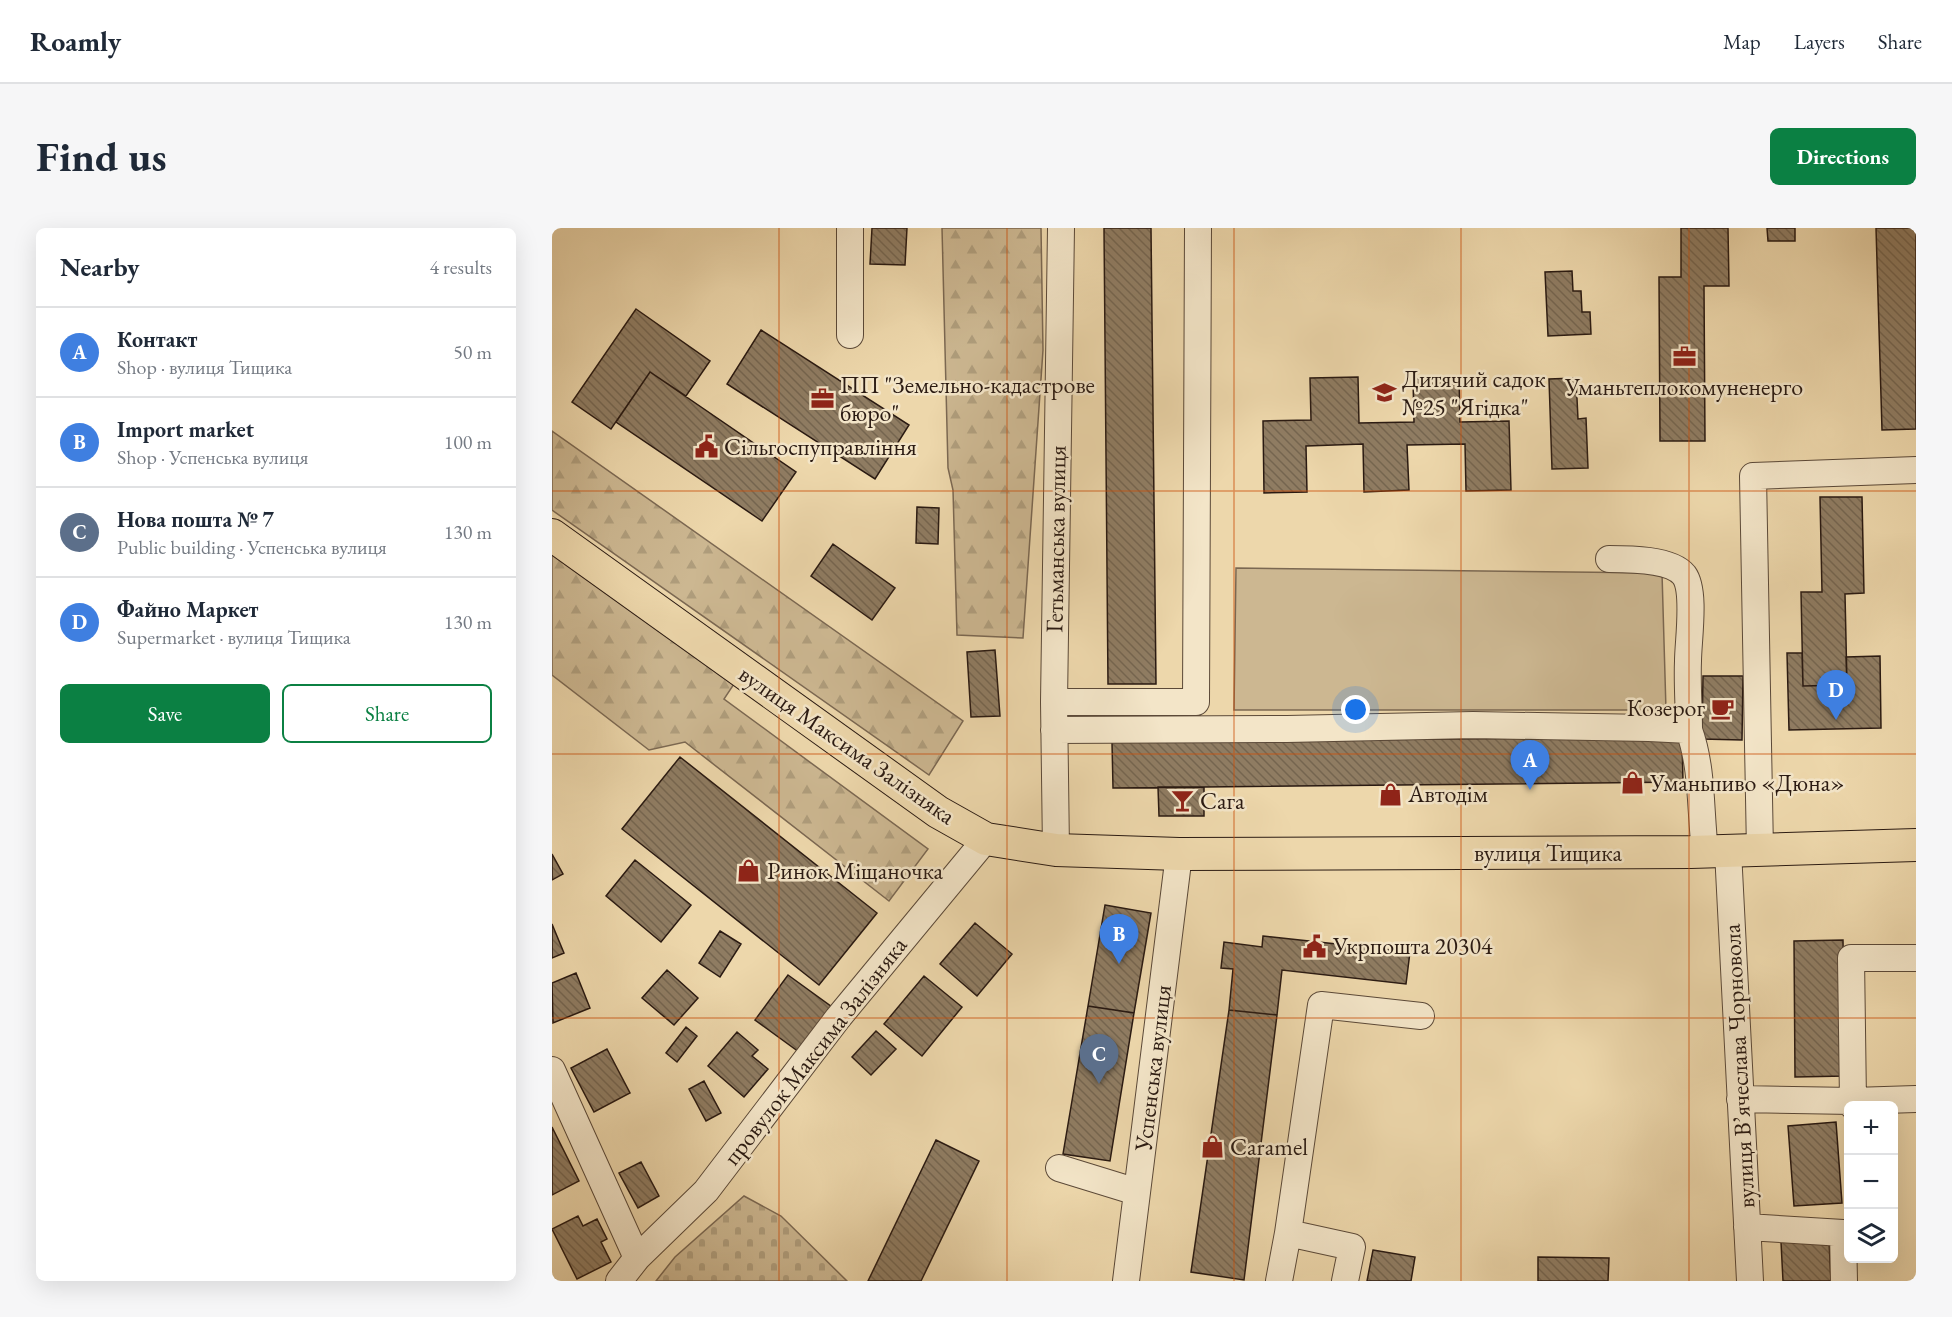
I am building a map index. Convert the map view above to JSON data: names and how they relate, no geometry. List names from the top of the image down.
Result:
{
  "streets": {
    "main road": ["вулиця Максима Залізняка", "вулиця Тищика"],
    "street": [
      "Гетьманська вулиця",
      "провулок Максима Залізняка",
      "вулиця В’ячеслава Чорновола",
      "Успенська вулиця"
    ]
  },
  "crossings": [
    ["Гетьманська вулиця", "вулиця Максима Залізняка"],
    ["вулиця Максима Залізняка", "вулиця Тищика"],
    ["вулиця Максима Залізняка", "провулок Максима Залізняка"],
    ["вулиця Максима Залізняка", "Успенська вулиця"],
    ["вулиця Тищика", "вулиця В’ячеслава Чорновола"],
    ["вулиця Тищика", "Успенська вулиця"]
  ],
  "places": {
    "office": ["Уманьтеплокомуненерго", "ПП \"Земельно-кадастрове бюро\""],
    "school or university": ["Дитячий садок №25 \"Ягідка\""],
    "public building": ["Сільгоспуправління", "Укрпошта 20304"],
    "cafe": ["Козерог"],
    "shop": [
      "Уманьпиво «Дюна»",
      "Автодім",
      "Ринок Міщаночка",
      "Caramel"
    ],
    "bar": ["Сага"]
  },
  "page": {
    "header": "Roamly",
    "nav": ["Map", "Layers", "Share"],
    "buttons": [
      "Directions",
      ["Save", "Share"]
    ],
    "title": "Find us",
    "heading": ["Nearby", "4 results"],
    "list": [
      {
        "mark": "A",
        "name": "Контакт",
        "note": "Shop · вулиця Тищика",
        "value": "50 m"
      },
      {
        "mark": "B",
        "name": "Import market",
        "note": "Shop · Успенська вулиця",
        "value": "100 m"
      },
      {
        "mark": "C",
        "name": "Нова пошта № 7",
        "note": "Public building · Успенська вулиця",
        "value": "130 m"
      },
      {
        "mark": "D",
        "name": "Файно Маркет",
        "note": "Supermarket · вулиця Тищика",
        "value": "130 m"
      }
    ],
    "pins": [
      "D",
      "A",
      "B",
      "C"
    ],
    "map_buttons": ["+", "−"]
  }
}
